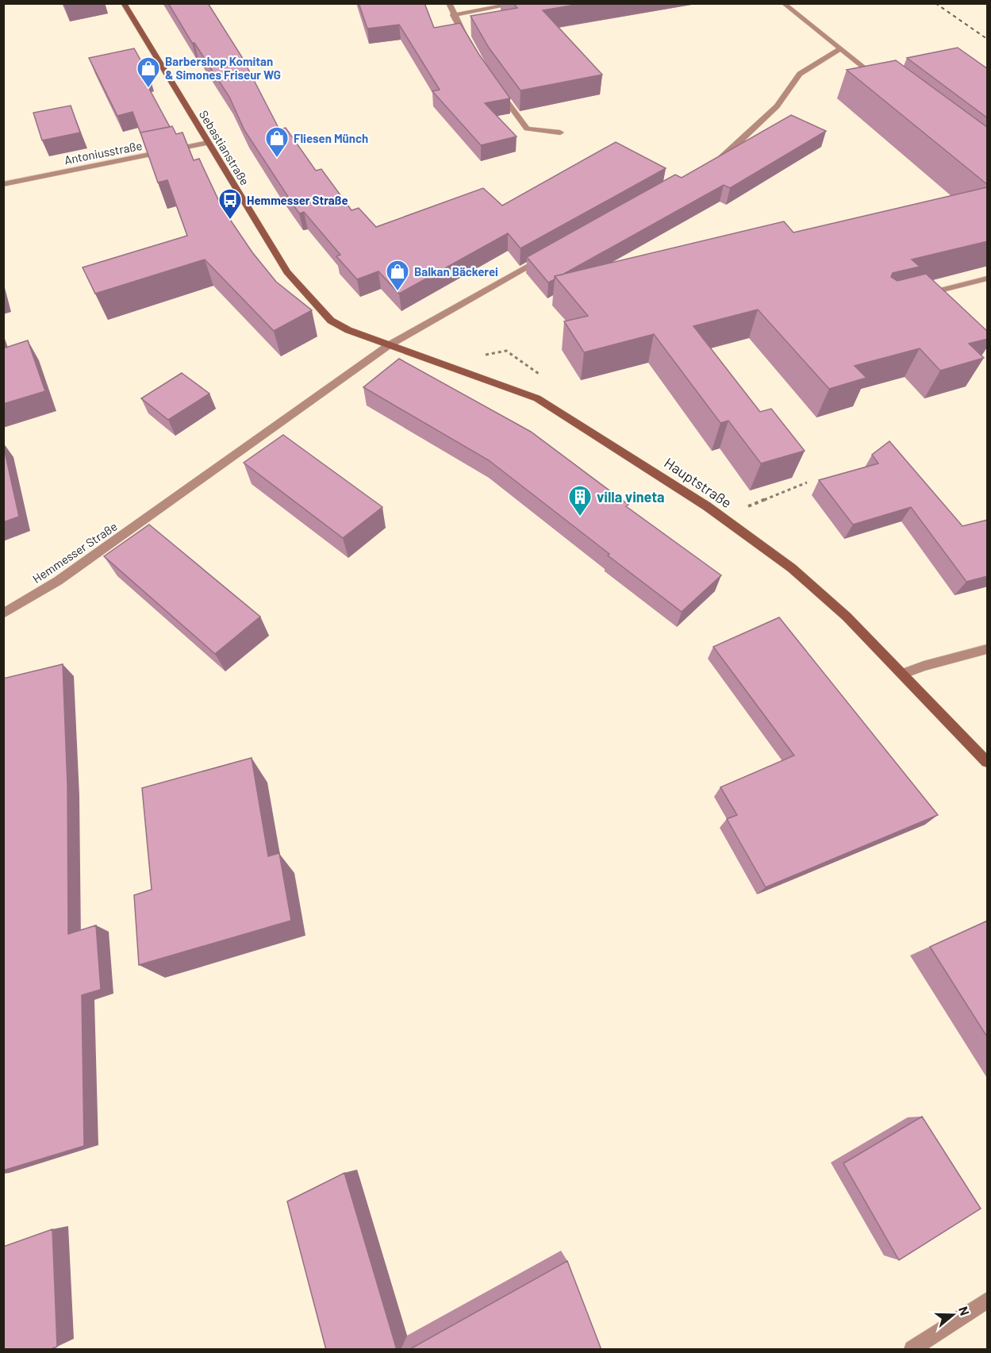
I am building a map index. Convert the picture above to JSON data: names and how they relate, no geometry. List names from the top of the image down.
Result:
{
  "streets": {
    "street": [
      "Sebastianstraße",
      "Antoniusstraße",
      "Hauptstraße",
      "Hemmesser Straße"
    ]
  },
  "crossings": [
    ["Sebastianstraße", "Antoniusstraße"],
    ["Sebastianstraße", "Hauptstraße"],
    ["Hauptstraße", "Hemmesser Straße"]
  ],
  "places": {
    "shop": ["Barbershop Komitan & Simones Friseur WG", "Fliesen Münch", "Balkan Bäckerei"],
    "bus stop": ["Hemmesser Straße"],
    "building": ["villa vineta"]
  },
  "north": "right"
}
